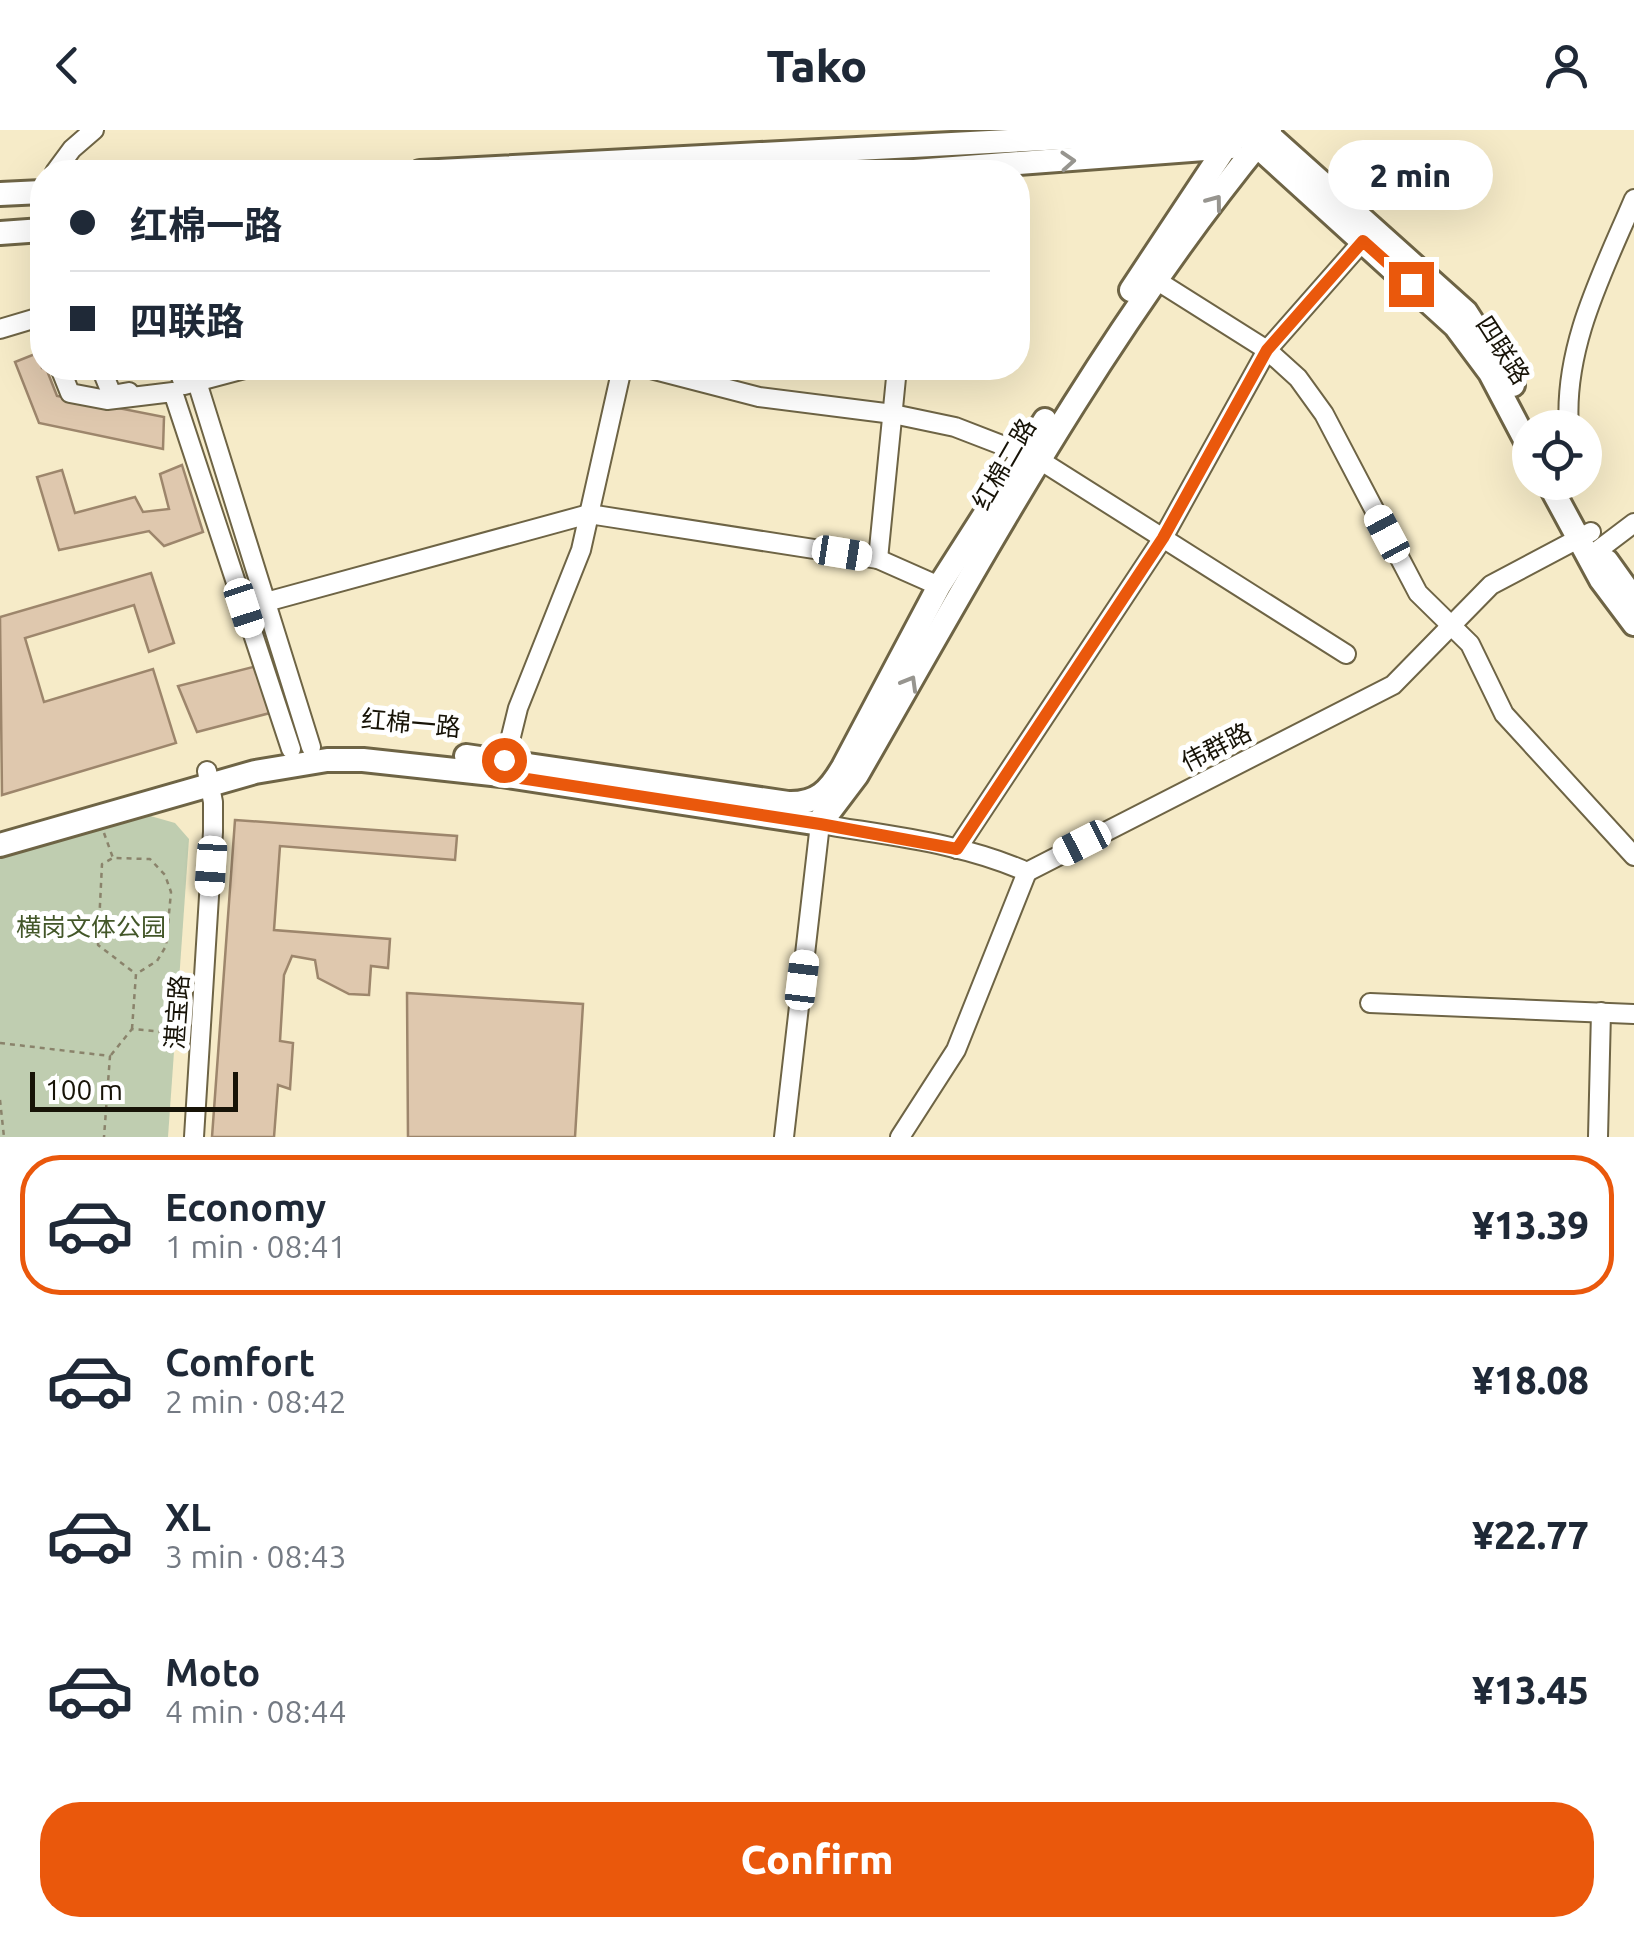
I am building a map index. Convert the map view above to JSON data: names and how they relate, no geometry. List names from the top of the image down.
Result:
{
  "streets": {
    "main road": ["四联路", "红棉二路", "红棉一路"],
    "street": ["伟群路", "湛宝路"]
  },
  "crossings": [
    ["四联路", "红棉二路"],
    ["红棉二路", "红棉一路"],
    ["红棉一路", "湛宝路"]
  ],
  "parks": ["横岗文体公园"],
  "scale_bar": "100 m",
  "page": {
    "header": "Tako",
    "bubble": "2 min",
    "banner": ["红棉一路", "四联路"],
    "scale": "100 m",
    "list": [
      {
        "name": "Economy",
        "note": "1 min · 08:41",
        "value": "¥13.39"
      },
      {
        "name": "Comfort",
        "note": "2 min · 08:42",
        "value": "¥18.08"
      },
      {
        "name": "XL",
        "note": "3 min · 08:43",
        "value": "¥22.77"
      },
      {
        "name": "Moto",
        "note": "4 min · 08:44",
        "value": "¥13.45"
      }
    ],
    "buttons": "Confirm"
  }
}
